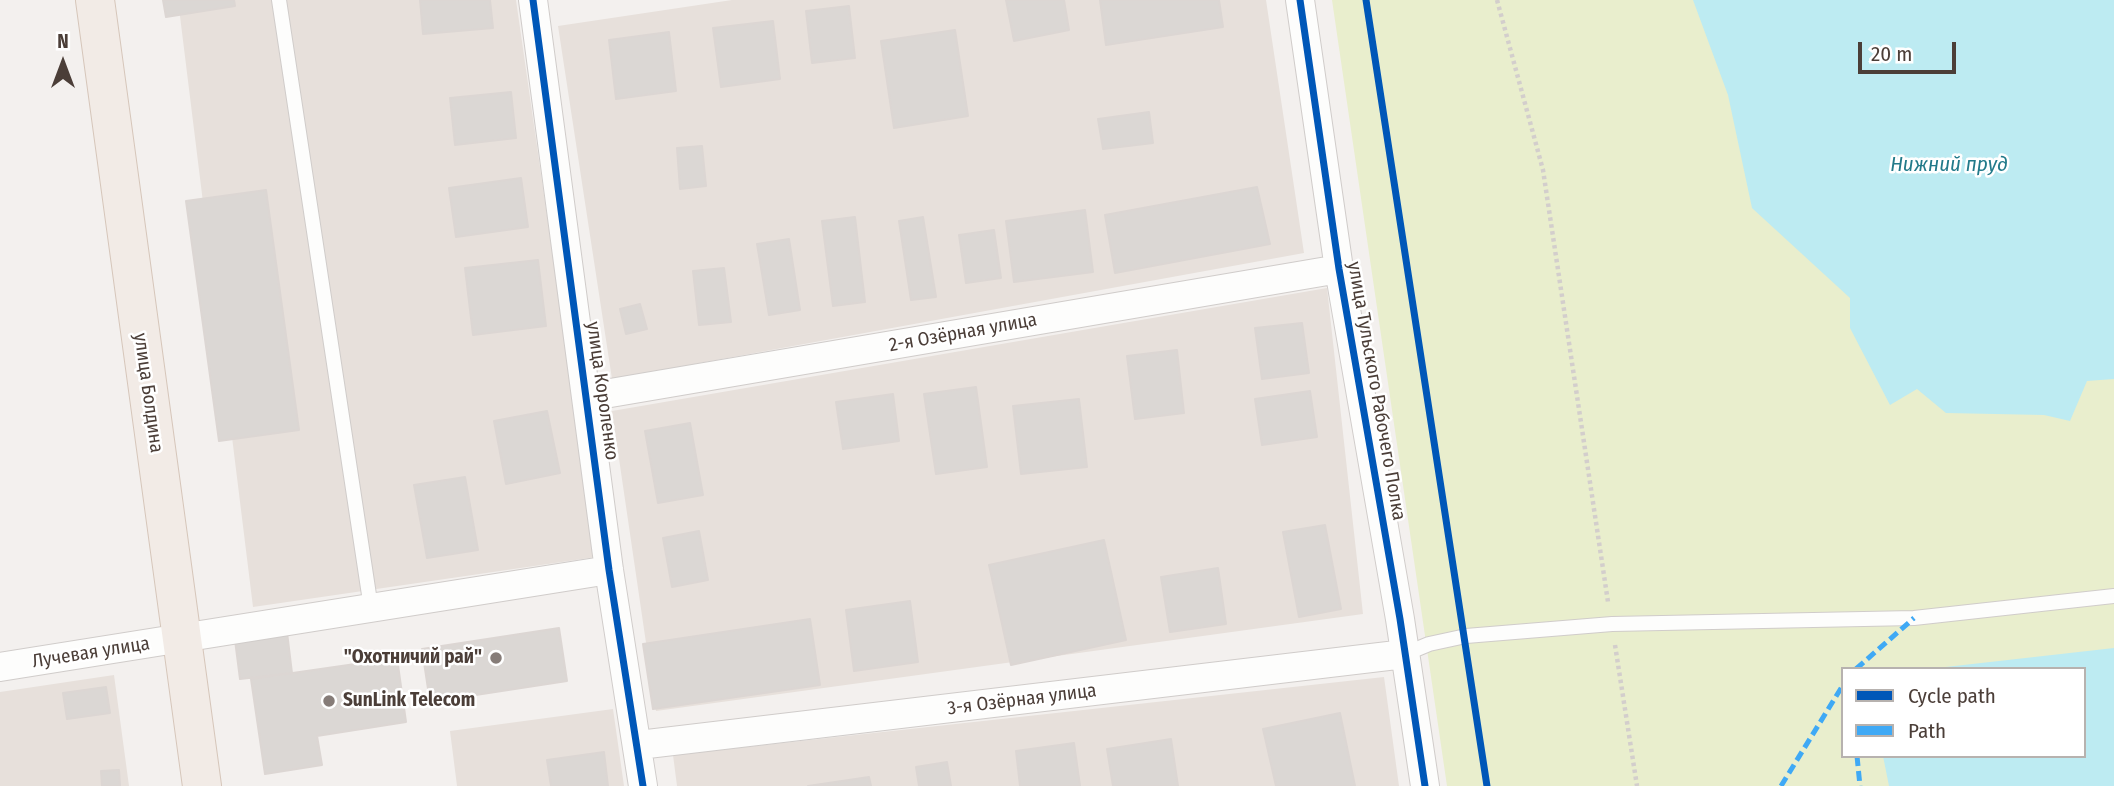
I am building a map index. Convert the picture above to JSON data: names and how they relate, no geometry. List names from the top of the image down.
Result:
{
  "streets": {
    "main road": ["улица Болдина"],
    "street": [
      "2-я Озёрная улица",
      "улица Короленко",
      "улица Тульского Рабочего Полка",
      "Лучевая улица",
      "3-я Озёрная улица"
    ]
  },
  "crossings": [
    ["2-я Озёрная улица", "улица Короленко"],
    ["2-я Озёрная улица", "улица Тульского Рабочего Полка"],
    ["улица Короленко", "Лучевая улица"],
    ["улица Короленко", "3-я Озёрная улица"],
    ["улица Тульского Рабочего Полка", "3-я Озёрная улица"],
    ["улица Болдина", "Лучевая улица"]
  ],
  "water": ["Нижний пруд"],
  "places": ["\"Охотничий рай\"", "SunLink Telecom"],
  "legend": ["Cycle path", "Path"],
  "scale_bar": "20 m",
  "north": "top"
}
